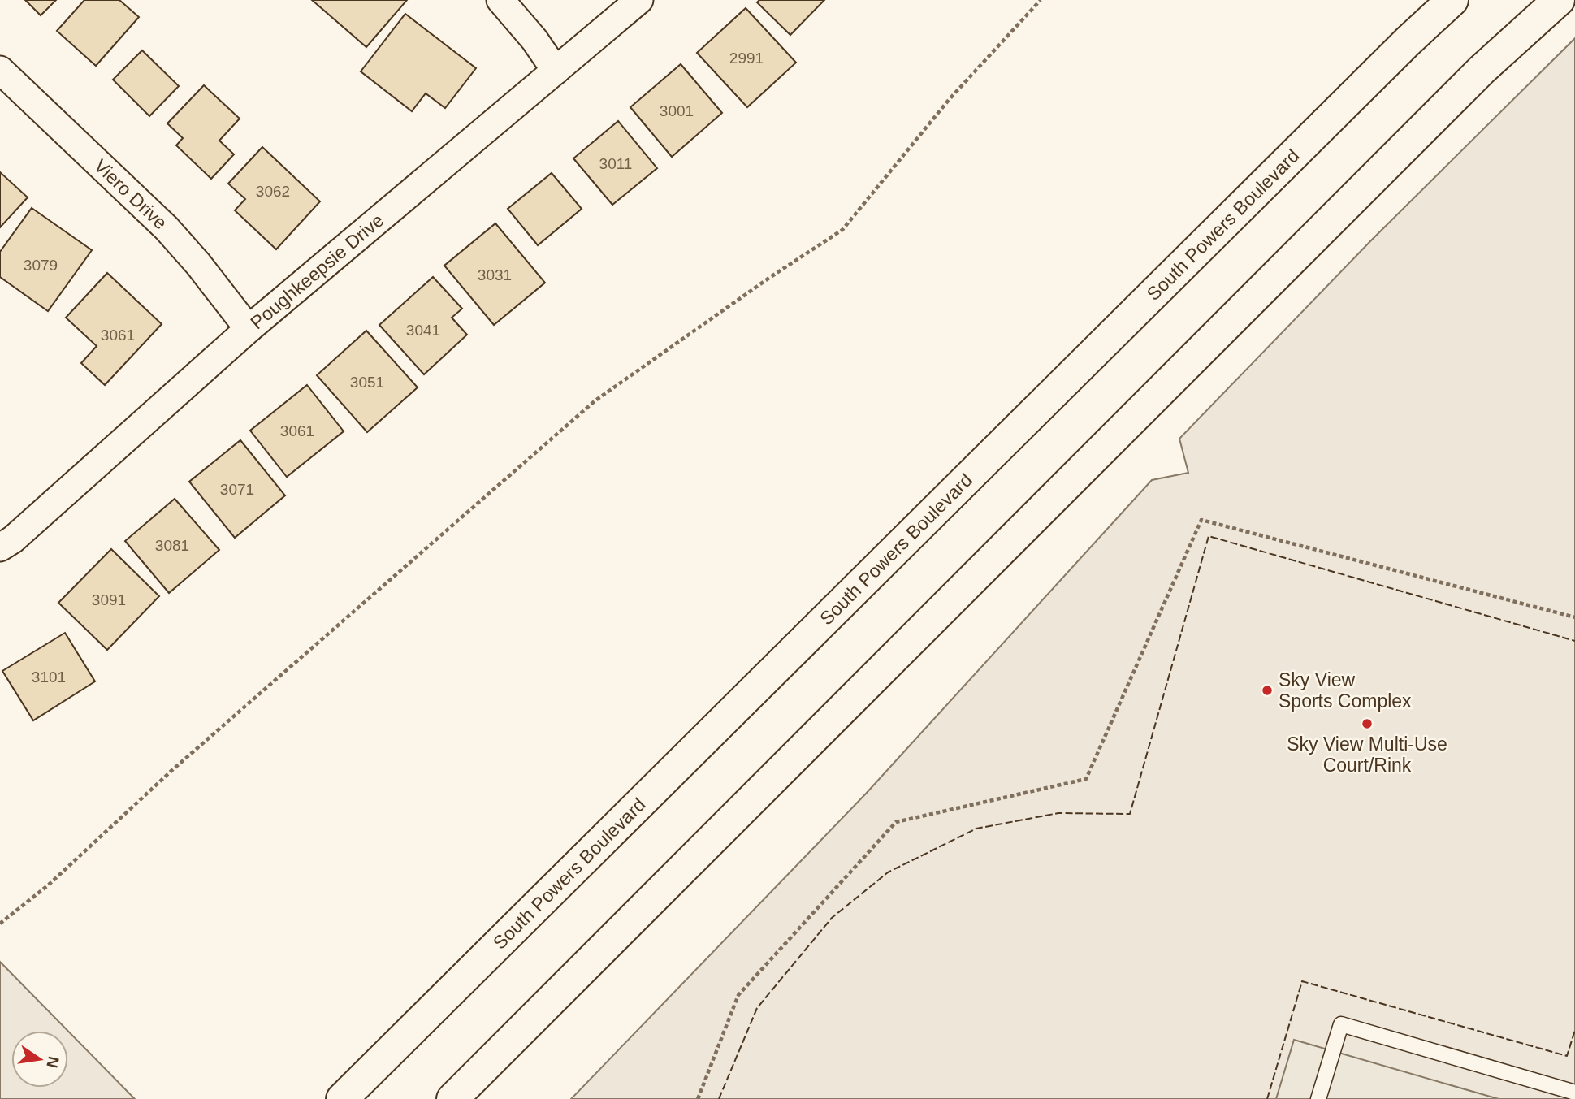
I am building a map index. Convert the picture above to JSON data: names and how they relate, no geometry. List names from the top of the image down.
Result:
{
  "streets": {
    "highway": ["South Powers Boulevard"],
    "street": ["Viero Drive", "Poughkeepsie Drive"]
  },
  "crossings": [
    ["Viero Drive", "Poughkeepsie Drive"]
  ],
  "places": ["Sky View Sports Complex", "Sky View Multi-Use Court/Rink"],
  "house_numbers": [
    "2991",
    "3001",
    "3011",
    "3062",
    "3079",
    "3031",
    "3041",
    "3061",
    "3051",
    "3061",
    "3071",
    "3081",
    "3091",
    "3101"
  ],
  "north": "right"
}
